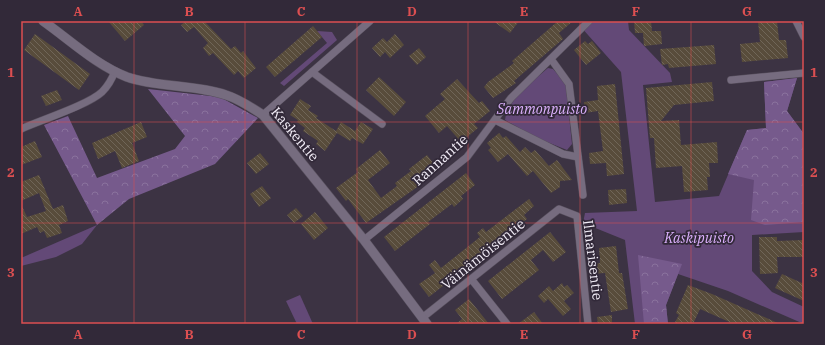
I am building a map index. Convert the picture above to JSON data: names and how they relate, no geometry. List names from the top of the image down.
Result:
{
  "streets": {
    "street": [
      "Kaskentie",
      "Rannantie",
      "Väinämöisentie",
      "Ilmarisentie"
    ]
  },
  "crossings": [
    ["Kaskentie", "Rannantie"],
    ["Kaskentie", "Väinämöisentie"],
    ["Väinämöisentie", "Ilmarisentie"]
  ],
  "parks": ["Sammonpuisto", "Kaskipuisto"],
  "grid": {
    "columns": [
      "A",
      "B",
      "C",
      "D",
      "E",
      "F",
      "G"
    ],
    "rows": ["1", "2", "3"]
  }
}
